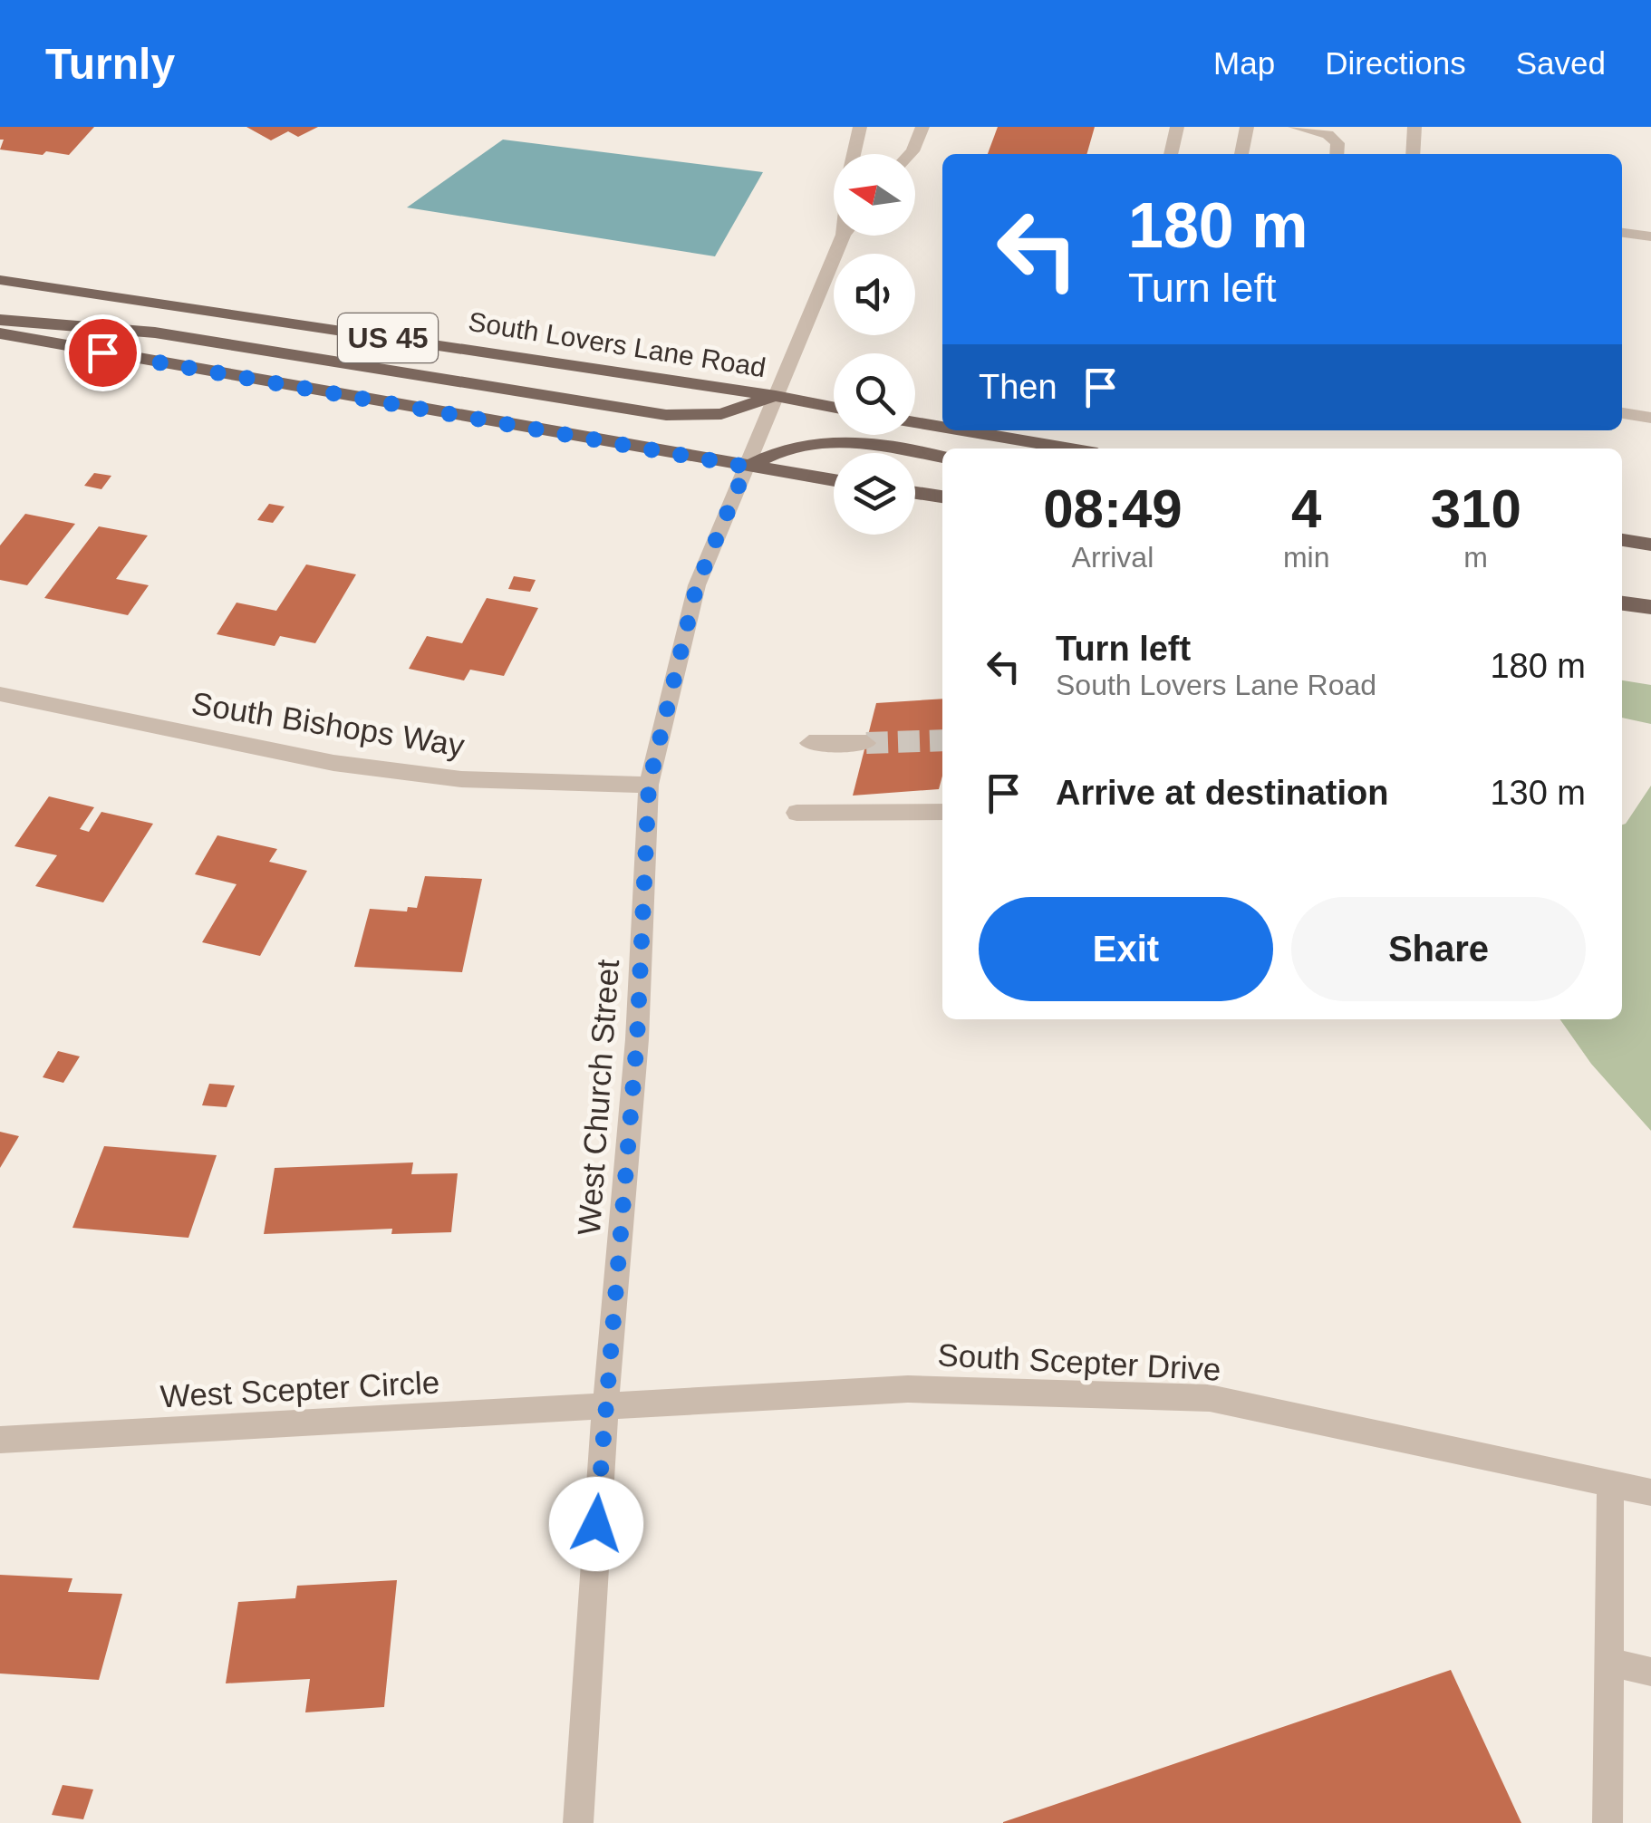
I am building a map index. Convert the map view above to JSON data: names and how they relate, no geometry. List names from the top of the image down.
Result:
{
  "streets": {
    "main road": ["US 45", "South Lovers Lane Road"],
    "street": [
      "South Bishops Way",
      "West Church Street",
      "South Scepter Drive",
      "West Scepter Circle"
    ]
  },
  "crossings": [
    ["US 45", "West Church Street"],
    ["South Lovers Lane Road", "West Church Street"],
    ["South Bishops Way", "West Church Street"],
    ["West Church Street", "South Scepter Drive"],
    ["West Church Street", "West Scepter Circle"],
    ["South Scepter Drive", "West Scepter Circle"]
  ],
  "north": "left",
  "page": {
    "header": "Turnly",
    "nav": ["Map", "Directions", "Saved"],
    "turn": ["180 m", "Turn left"],
    "then": "Then",
    "eta": [
      "08:49",
      "Arrival",
      "4",
      "min",
      "310",
      "m"
    ],
    "list": [
      {
        "name": "Turn left",
        "note": "South Lovers Lane Road",
        "value": "180 m"
      },
      {
        "name": "Arrive at destination",
        "value": "130 m"
      }
    ],
    "buttons": ["Exit", "Share"]
  }
}
